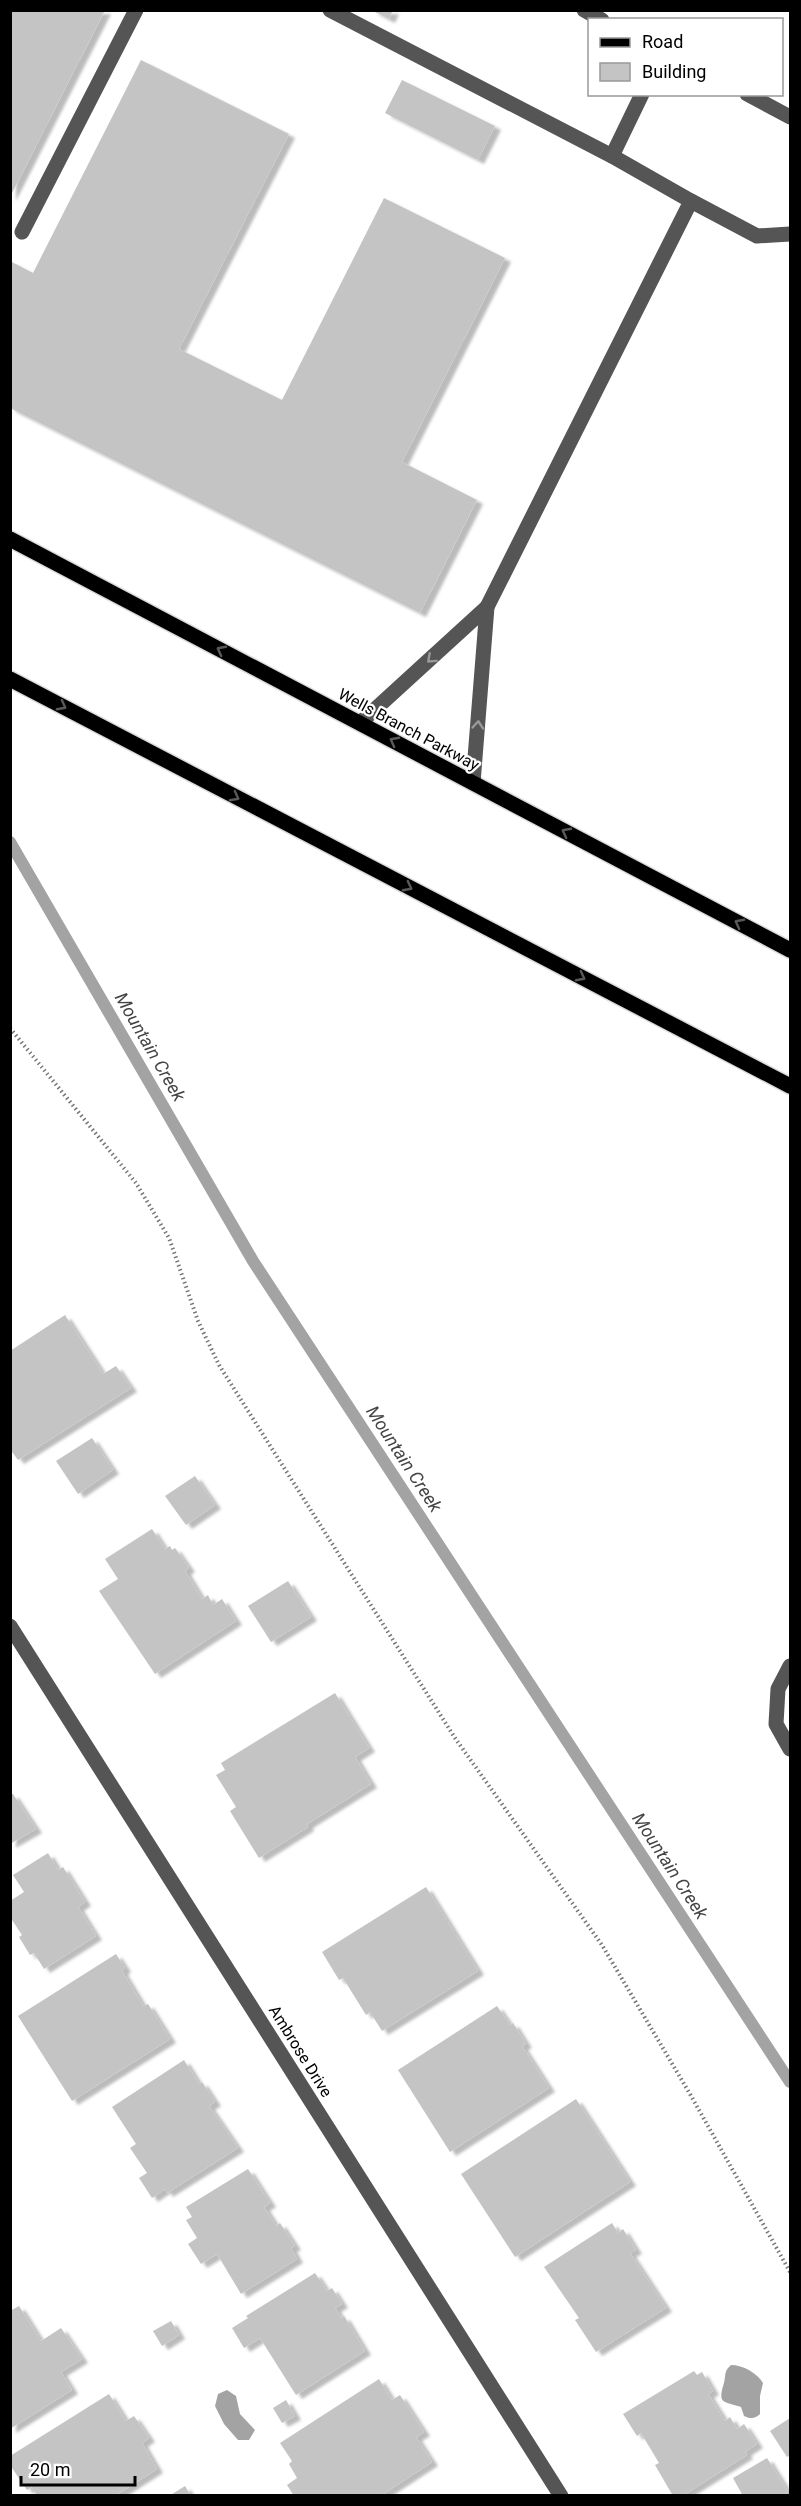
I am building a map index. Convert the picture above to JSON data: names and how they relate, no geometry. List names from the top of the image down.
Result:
{
  "streets": {
    "main road": ["Wells Branch Parkway"],
    "street": ["Ambrose Drive"]
  },
  "water": ["Mountain Creek"],
  "legend": ["Road", "Building"],
  "scale_bar": "20 m"
}
